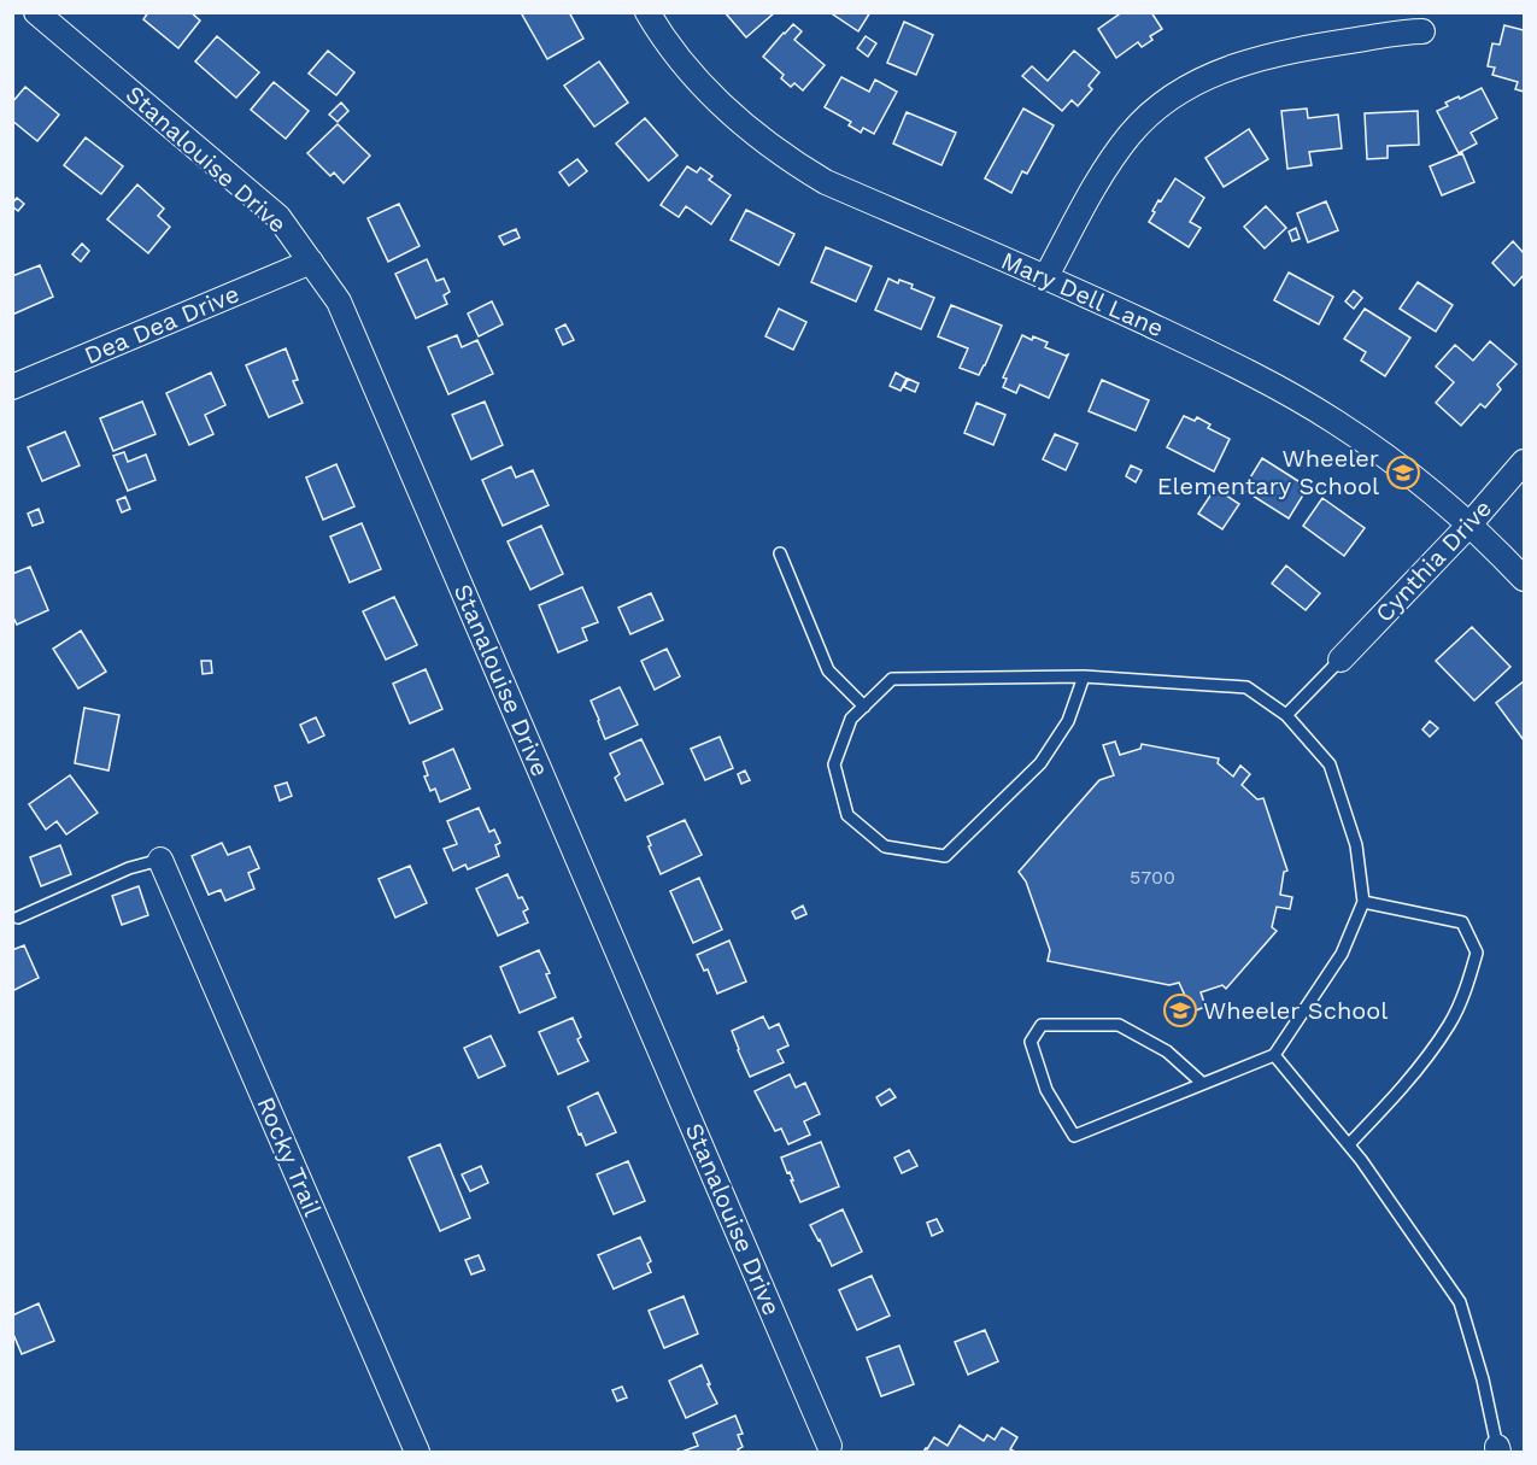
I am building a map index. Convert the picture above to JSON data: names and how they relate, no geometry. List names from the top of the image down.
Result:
{
  "streets": {
    "street": [
      "Stanalouise Drive",
      "Mary Dell Lane",
      "Dea Dea Drive",
      "Cynthia Drive",
      "Rocky Trail"
    ]
  },
  "crossings": [
    ["Stanalouise Drive", "Dea Dea Drive"],
    ["Mary Dell Lane", "Cynthia Drive"]
  ],
  "places": {
    "school or university": ["Wheeler Elementary School", "Wheeler School"]
  },
  "house_numbers": ["5700"]
}
